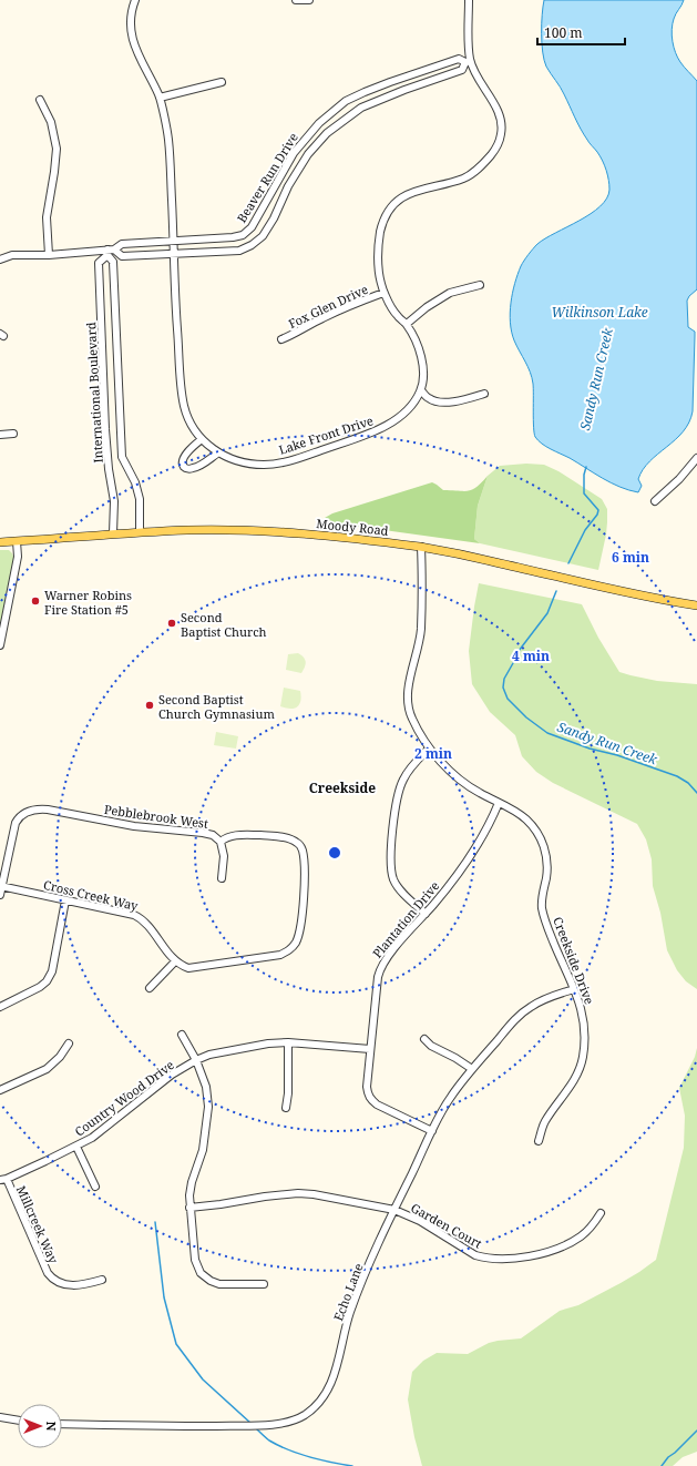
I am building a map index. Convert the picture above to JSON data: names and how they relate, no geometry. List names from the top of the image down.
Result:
{
  "streets": {
    "main road": ["Moody Road"],
    "street": [
      "Beaver Run Drive",
      "Fox Glen Drive",
      "International Boulevard",
      "Lake Front Drive",
      "Pebblebrook West",
      "Cross Creek Way",
      "Plantation Drive",
      "Creekside Drive",
      "Country Wood Drive",
      "Millcreek Way",
      "Garden Court",
      "Echo Lane"
    ]
  },
  "crossings": [
    ["Beaver Run Drive", "International Boulevard"],
    ["Beaver Run Drive", "Lake Front Drive"],
    ["Fox Glen Drive", "Lake Front Drive"],
    ["International Boulevard", "Moody Road"],
    ["Moody Road", "Creekside Drive"],
    ["Pebblebrook West", "Cross Creek Way"],
    ["Plantation Drive", "Creekside Drive"],
    ["Plantation Drive", "Country Wood Drive"],
    ["Plantation Drive", "Echo Lane"],
    ["Creekside Drive", "Echo Lane"],
    ["Country Wood Drive", "Millcreek Way"],
    ["Garden Court", "Echo Lane"]
  ],
  "districts": ["Creekside"],
  "water": ["Wilkinson Lake", "Sandy Run Creek"],
  "places": ["Warner Robins Fire Station #5", "Second Baptist Church", "Second Baptist Church Gymnasium"],
  "scale_bar": "100 m",
  "north": "right",
  "rings": ["6 min", "4 min", "2 min"]
}
